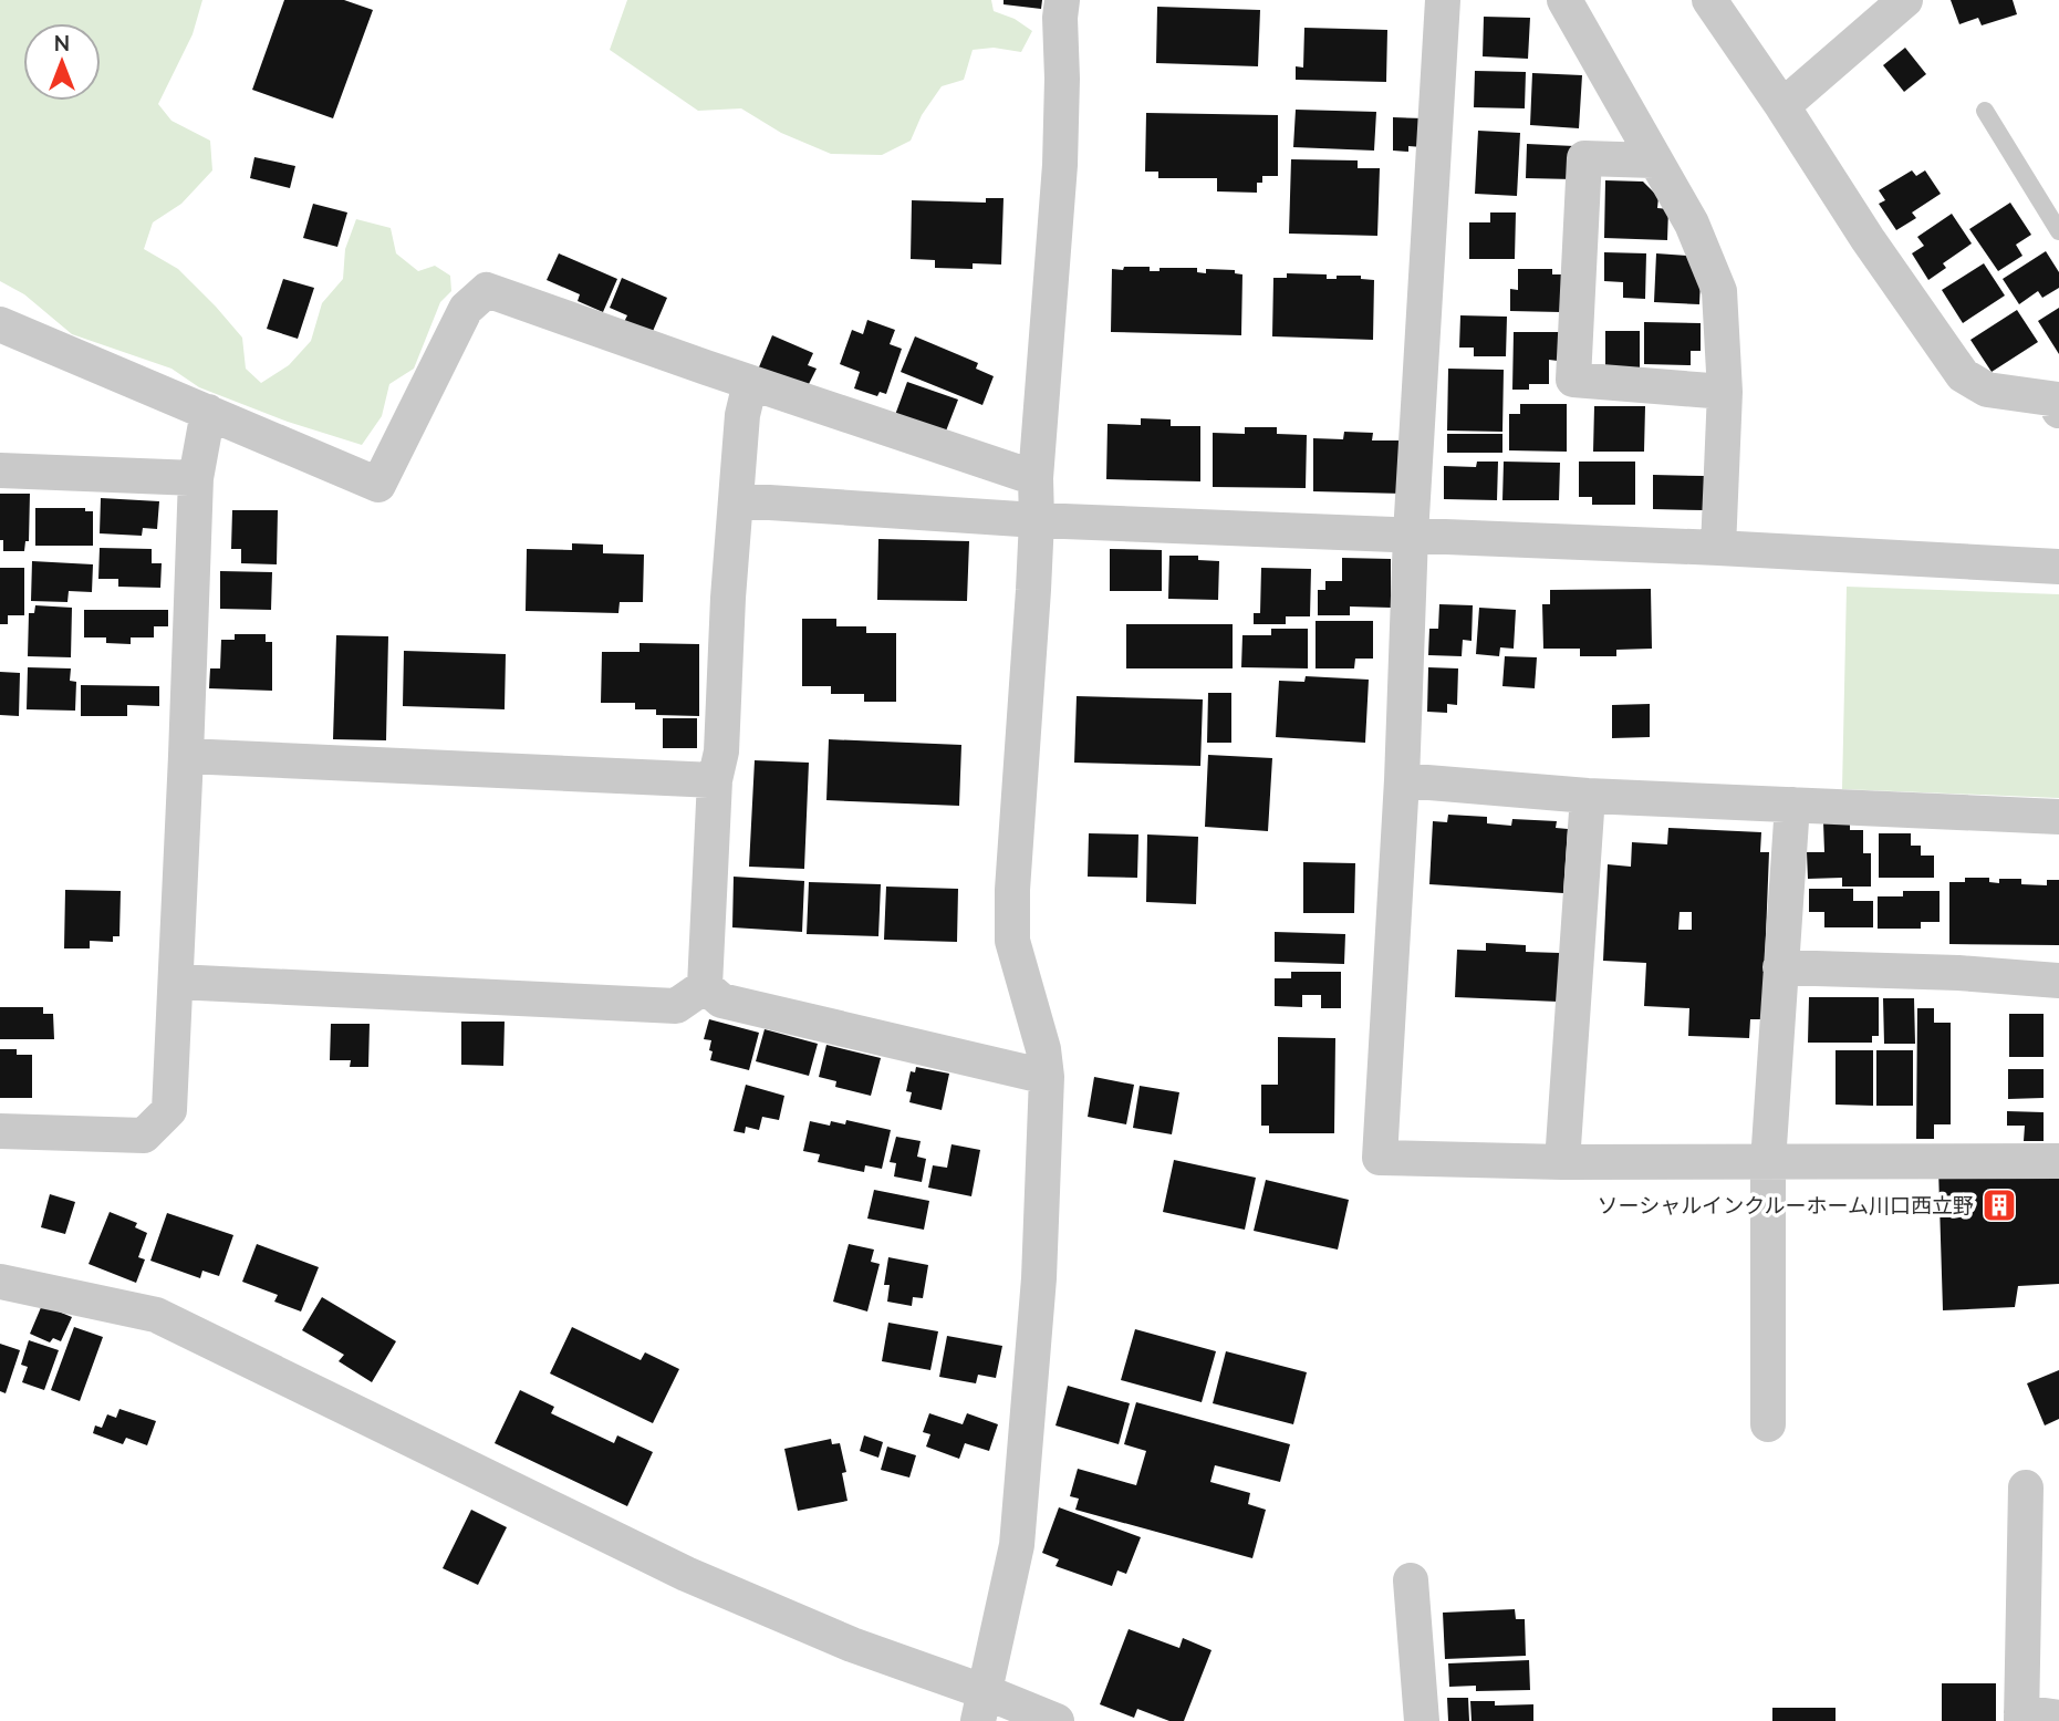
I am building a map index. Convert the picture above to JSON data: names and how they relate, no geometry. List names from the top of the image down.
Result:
{
  "places": {
    "building": ["ソーシャルインクルーホーム川口西立野"]
  },
  "north": "top"
}
